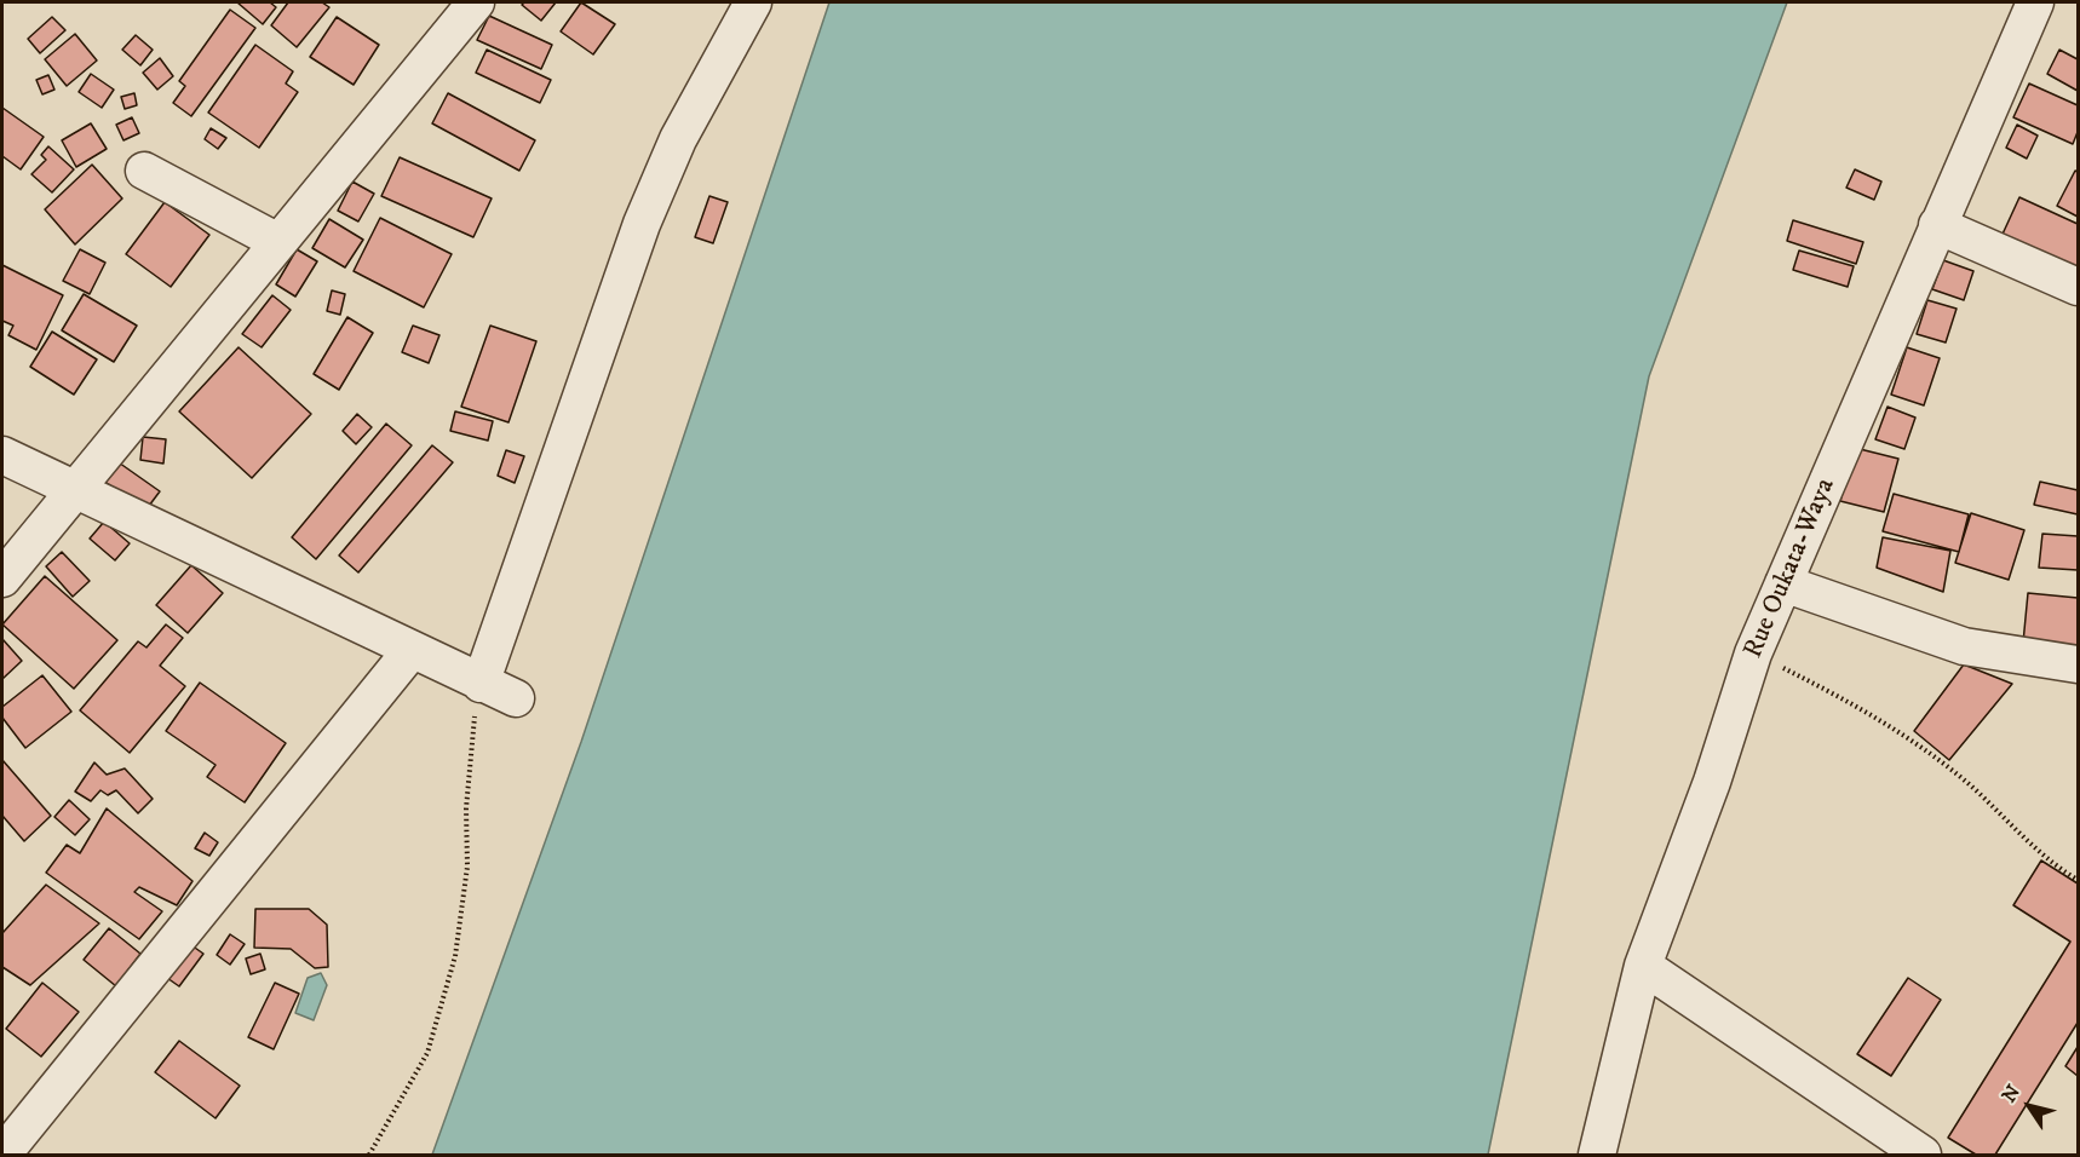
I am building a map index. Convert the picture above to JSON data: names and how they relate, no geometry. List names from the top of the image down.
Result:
{
  "streets": {
    "street": ["Rue Oukata-Waya"]
  },
  "north": "top left"
}
